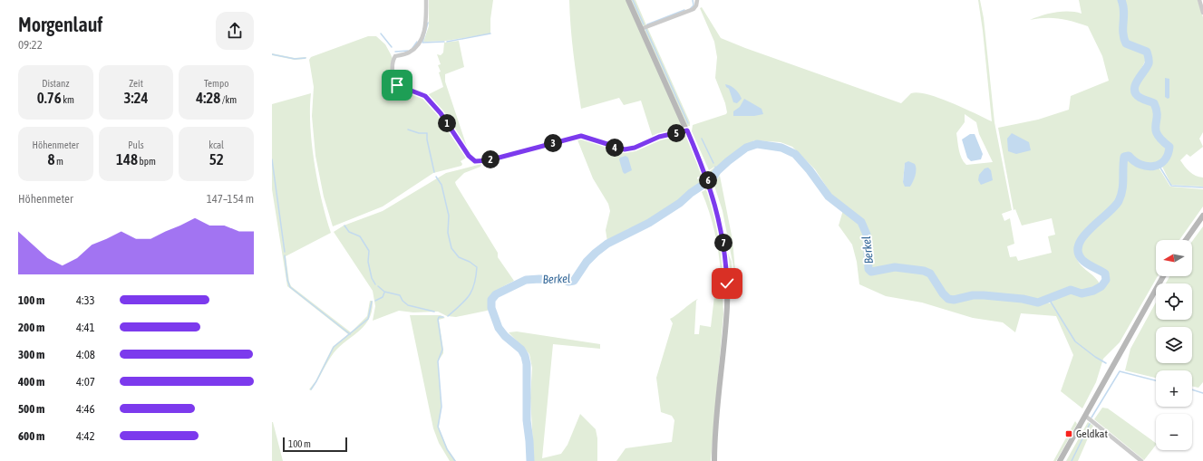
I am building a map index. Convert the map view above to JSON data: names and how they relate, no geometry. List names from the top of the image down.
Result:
{
  "water": ["Berkel"],
  "places": {
    "transit": ["Geldkat"]
  },
  "scale_bar": "100 m",
  "north": "left",
  "page": {
    "heading": ["Morgenlauf", "09:22"],
    "stats": [
      ["Distanz", "0.76 km"],
      ["Zeit", "3:24"],
      ["Tempo", "4:28 /km"],
      ["Höhenmeter", "8 m"],
      ["Puls", "148 bpm"],
      ["kcal", "52"]
    ],
    "pins": [
      "1",
      "5",
      "3",
      "4",
      "2",
      "6",
      "7"
    ],
    "chart": ["Höhenmeter", "147–154 m"],
    "map_buttons": ["+", "−"],
    "list": [
      {
        "name": "100 m",
        "note": "4:33"
      },
      {
        "name": "200 m",
        "note": "4:41"
      },
      {
        "name": "300 m",
        "note": "4:08"
      },
      {
        "name": "400 m",
        "note": "4:07"
      },
      {
        "name": "500 m",
        "note": "4:46"
      },
      {
        "name": "600 m",
        "note": "4:42"
      }
    ],
    "scale": "100 m"
  }
}
